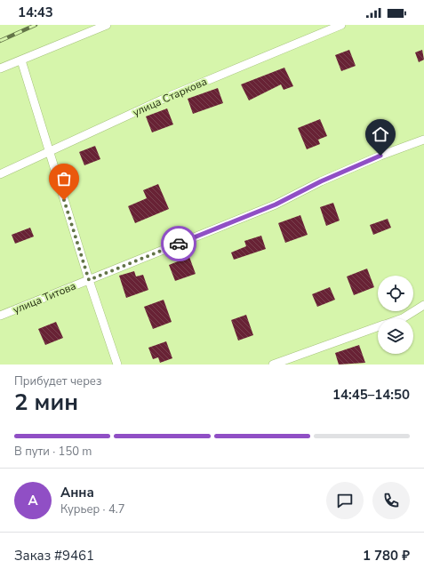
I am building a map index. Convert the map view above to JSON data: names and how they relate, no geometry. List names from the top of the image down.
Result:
{
  "streets": {
    "street": ["улица Старкова", "улица Титова"]
  },
  "page": {
    "status": "14:43",
    "heading": ["2 мин", "Прибудет через", "14:45–14:50"],
    "panel": [
      "Анна",
      "Курьер · 4.7",
      "Заказ #9461",
      "1 780 ₽"
    ],
    "bar": "В пути · 150 m",
    "round": "А"
  }
}
